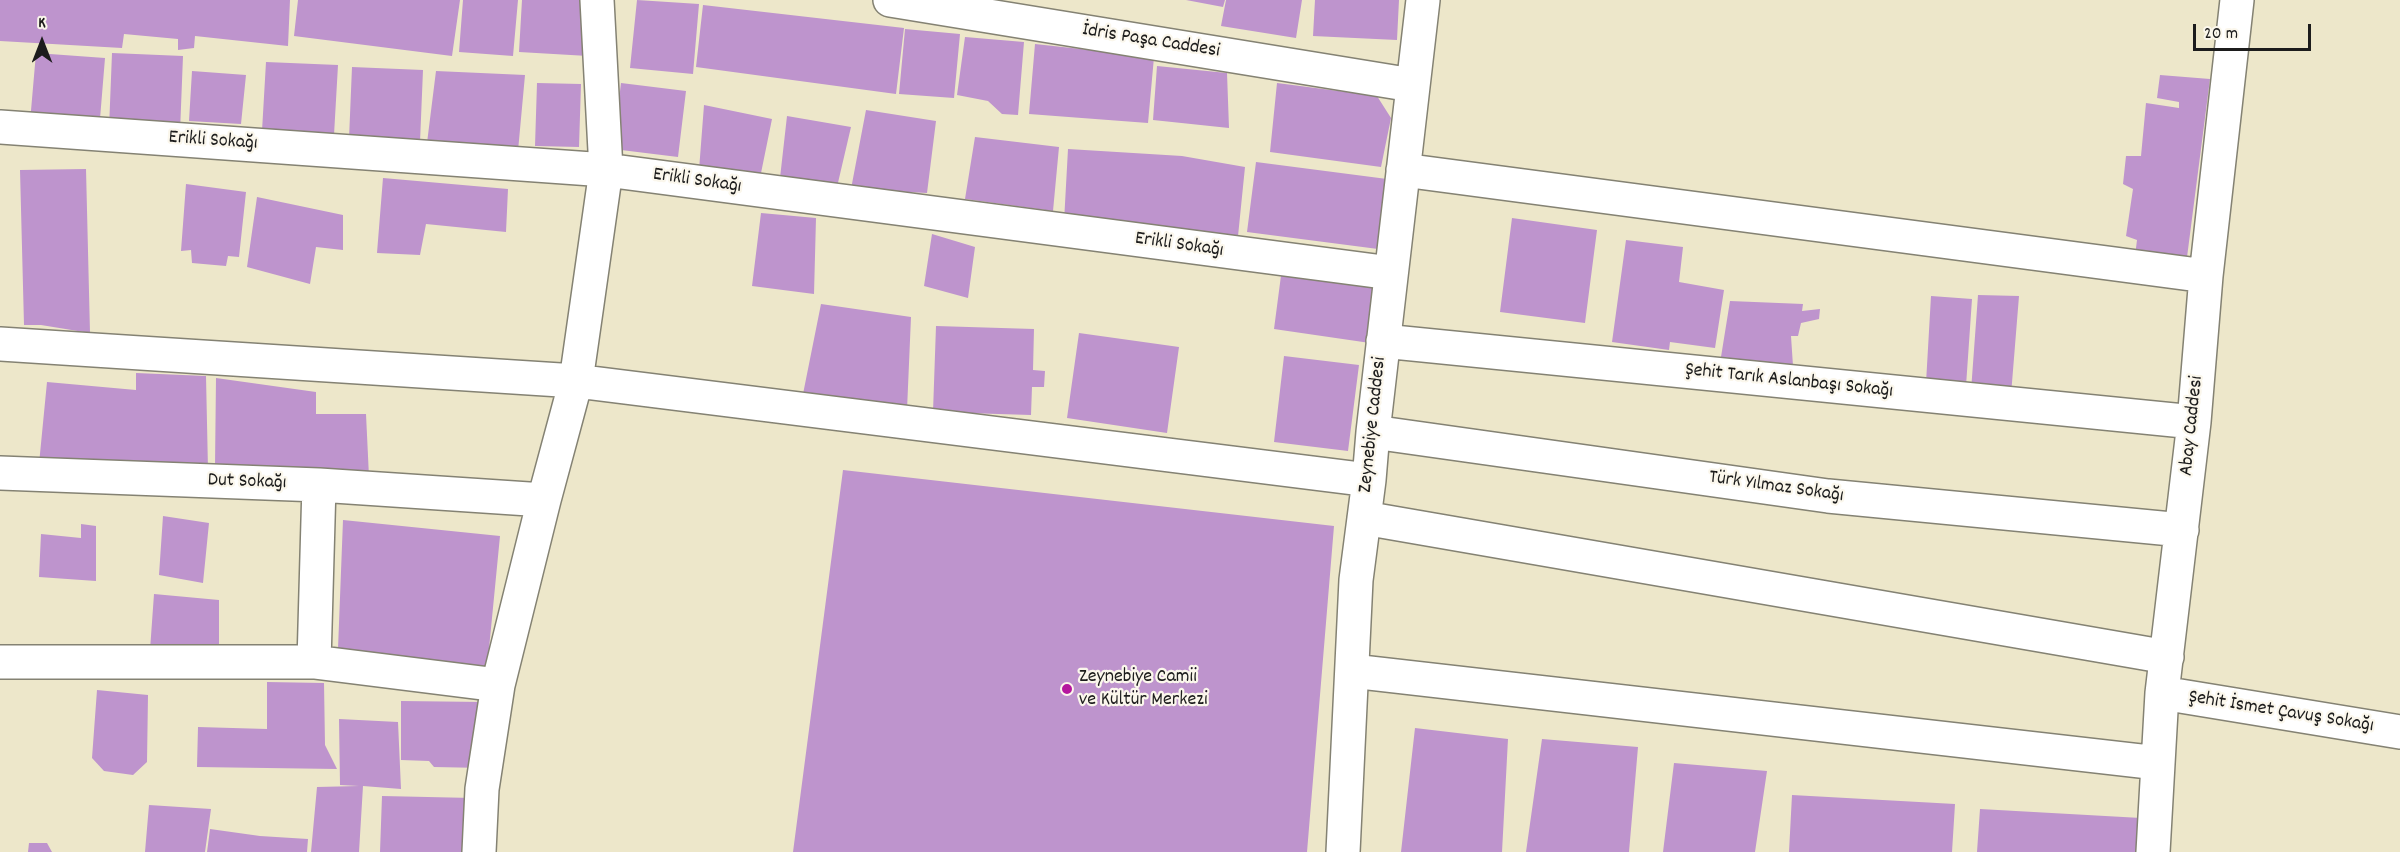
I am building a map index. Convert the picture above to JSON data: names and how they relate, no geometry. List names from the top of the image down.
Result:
{
  "streets": {
    "street": [
      "İdris Paşa Caddesi",
      "Erikli Sokağı",
      "Şehit Tarık Aslanbaşı Sokağı",
      "Zeynebiye Caddesi",
      "Abay Caddesi",
      "Dut Sokağı",
      "Türk Yılmaz Sokağı",
      "Şehit İsmet Çavuş Sokağı"
    ]
  },
  "crossings": [
    ["İdris Paşa Caddesi", "Zeynebiye Caddesi"],
    ["Erikli Sokağı", "Zeynebiye Caddesi"],
    ["Şehit Tarık Aslanbaşı Sokağı", "Zeynebiye Caddesi"],
    ["Şehit Tarık Aslanbaşı Sokağı", "Abay Caddesi"],
    ["Zeynebiye Caddesi", "Türk Yılmaz Sokağı"],
    ["Abay Caddesi", "Türk Yılmaz Sokağı"],
    ["Abay Caddesi", "Şehit İsmet Çavuş Sokağı"]
  ],
  "places": ["Zeynebiye Camii ve Kültür Merkezi"],
  "scale_bar": "20 m",
  "north": "top"
}
